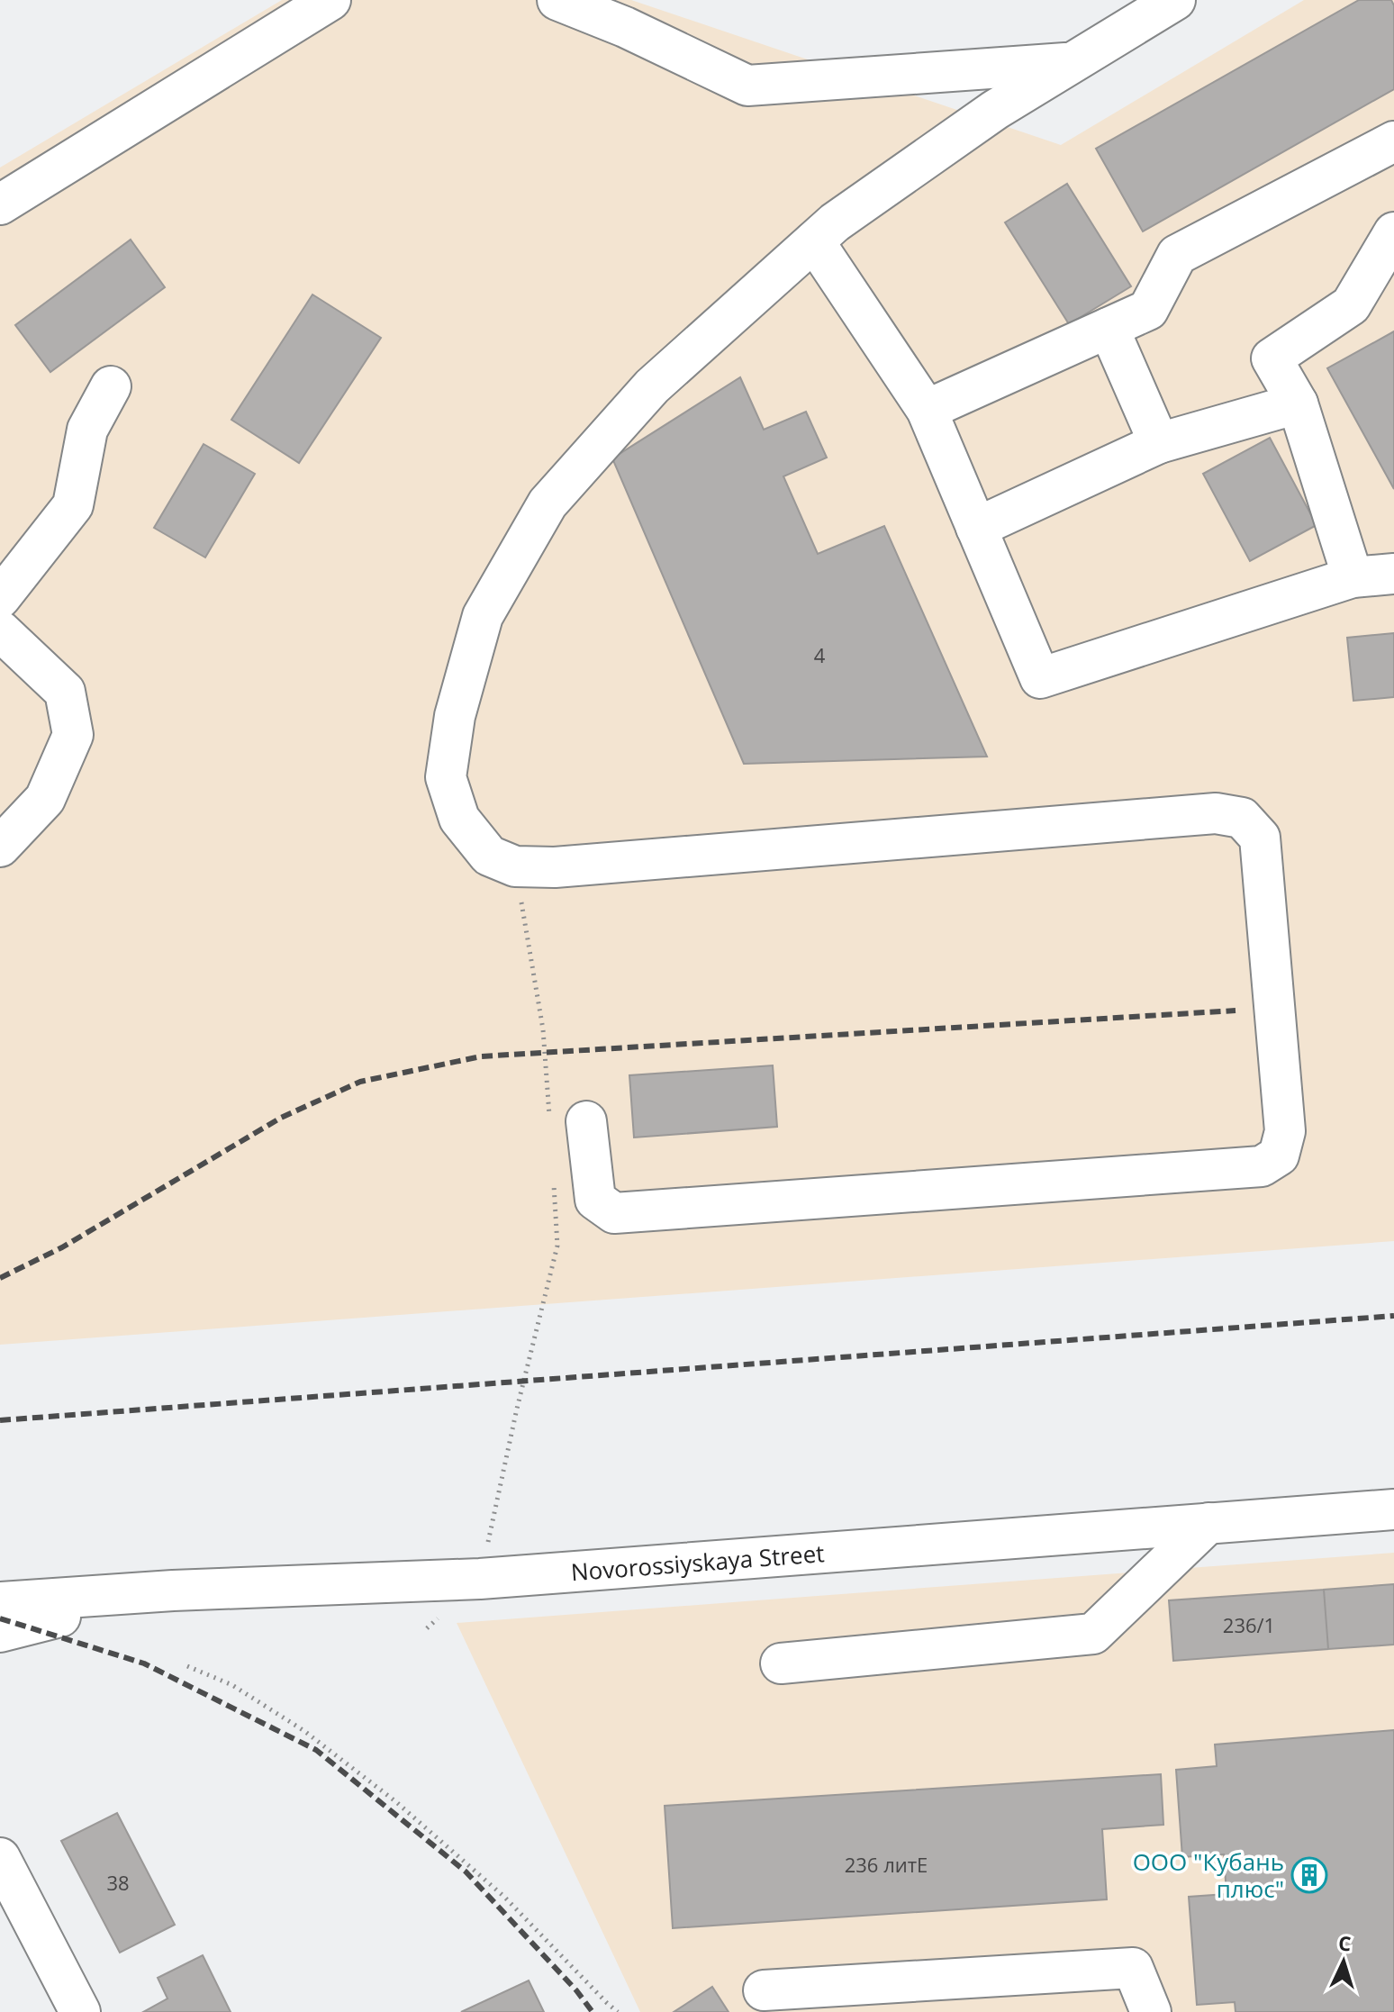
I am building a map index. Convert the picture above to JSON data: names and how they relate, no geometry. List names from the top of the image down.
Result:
{
  "streets": {
    "street": ["Novorossiyskaya Street"]
  },
  "places": {
    "building": ["ООО \"Кубань плюс\""]
  },
  "house_numbers": [
    "4",
    "236/1",
    "236 литЕ",
    "38"
  ],
  "north": "top"
}
